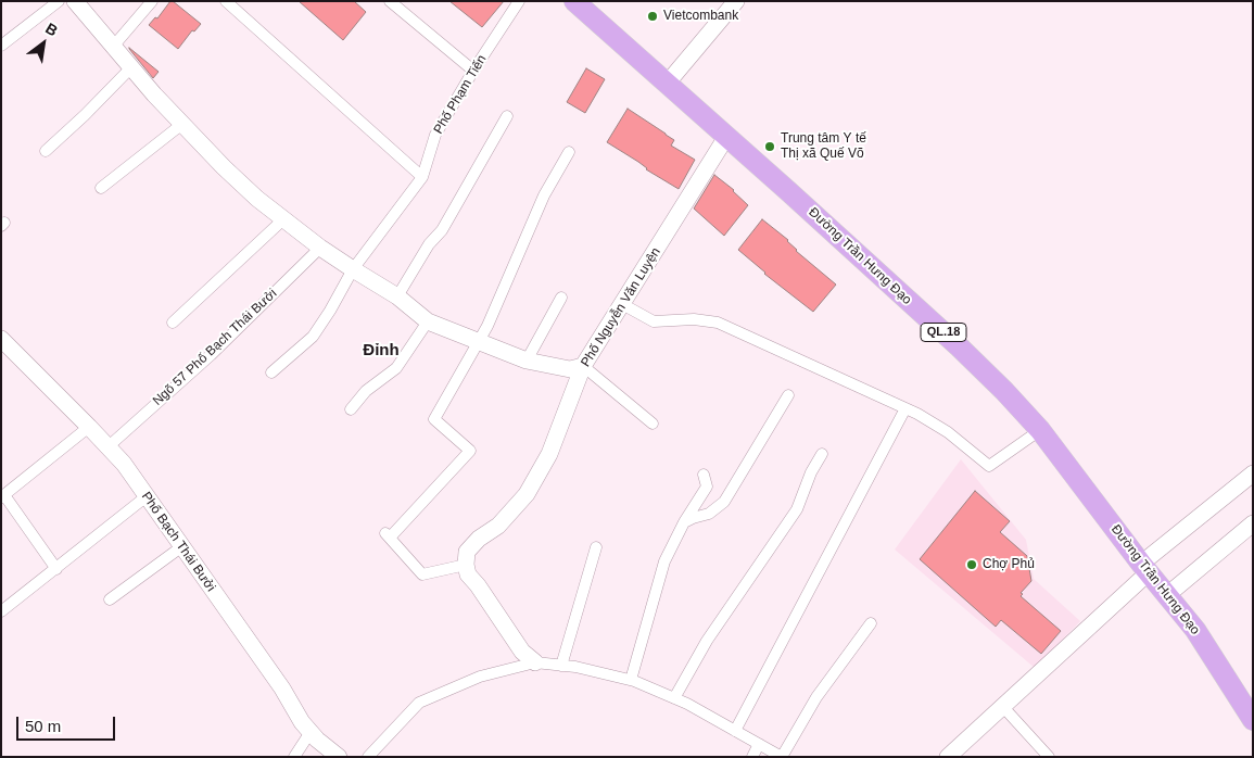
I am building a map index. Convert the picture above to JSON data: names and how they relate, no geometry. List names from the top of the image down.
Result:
{
  "streets": {
    "highway": ["Đường Trần Hưng Đạo", "QL.18"],
    "street": [
      "Phố Phạm Tiến",
      "Phố Nguyễn Văn Luyện",
      "Ngõ 57 Phố Bạch Thái Bưởi",
      "Phố Bạch Thái Bưởi"
    ]
  },
  "crossings": [
    ["Đường Trần Hưng Đạo", "Phố Nguyễn Văn Luyện"],
    ["Ngõ 57 Phố Bạch Thái Bưởi", "Phố Bạch Thái Bưởi"]
  ],
  "districts": ["Đỉnh"],
  "places": ["Vietcombank", "Trung tâm Y tế Thị xã Quế Võ", "Chợ Phủ"],
  "scale_bar": "50 m",
  "north": "top right"
}
